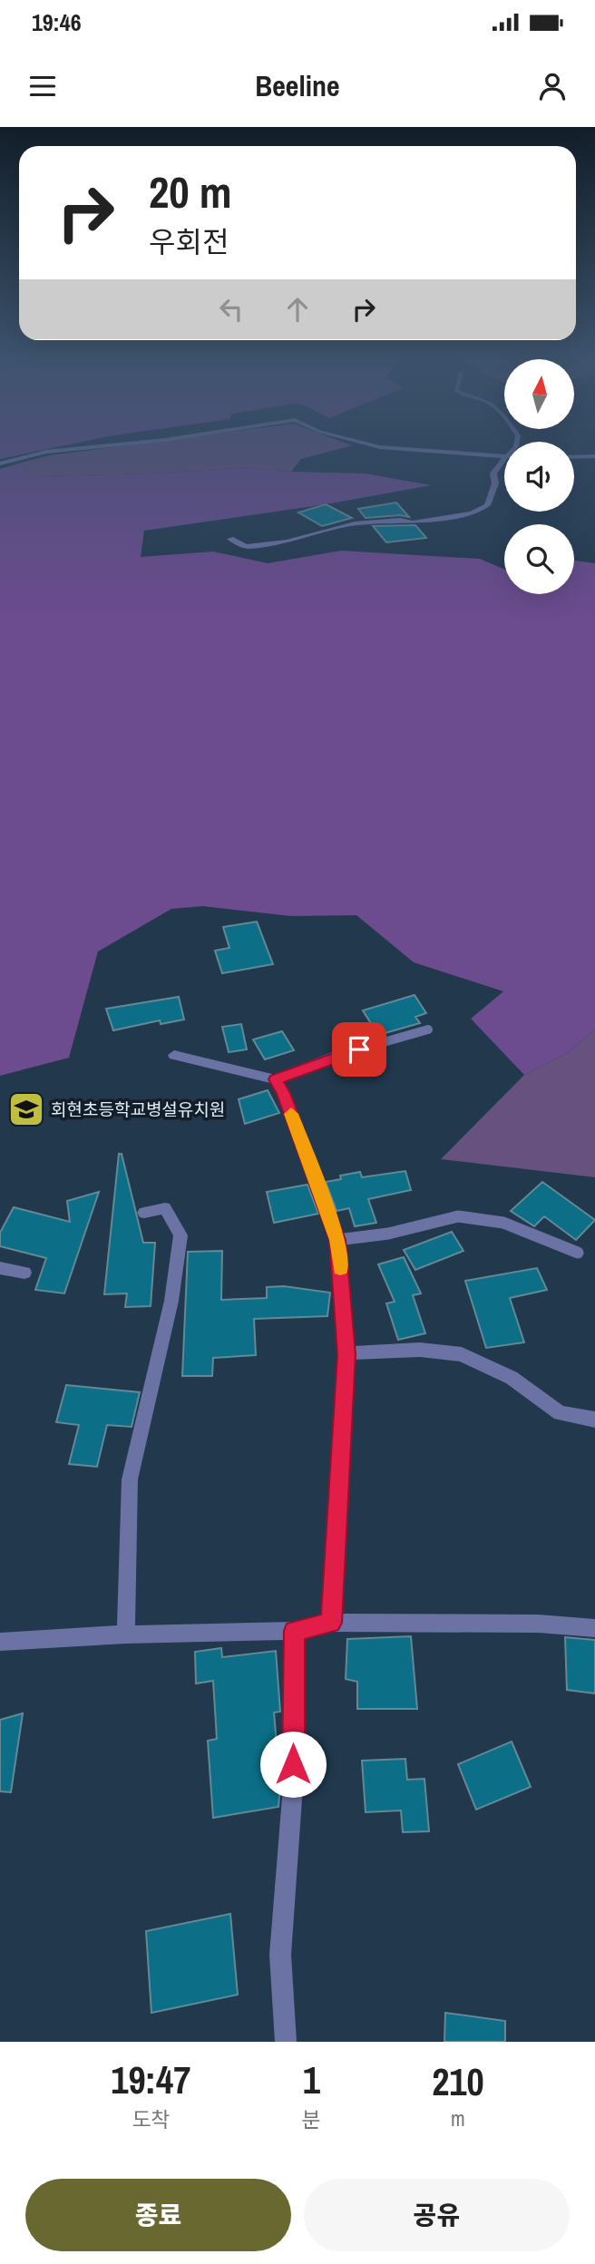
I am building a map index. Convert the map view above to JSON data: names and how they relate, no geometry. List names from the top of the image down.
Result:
{
  "places": {
    "school or university": ["회현초등학교병설유치원"]
  },
  "north": "top",
  "page": {
    "status": "19:46",
    "header": "Beeline",
    "turn": ["20 m", "우회전"],
    "eta": [
      "19:47",
      "도착",
      "1",
      "분",
      "210",
      "m"
    ],
    "buttons": ["종료", "공유"]
  }
}
